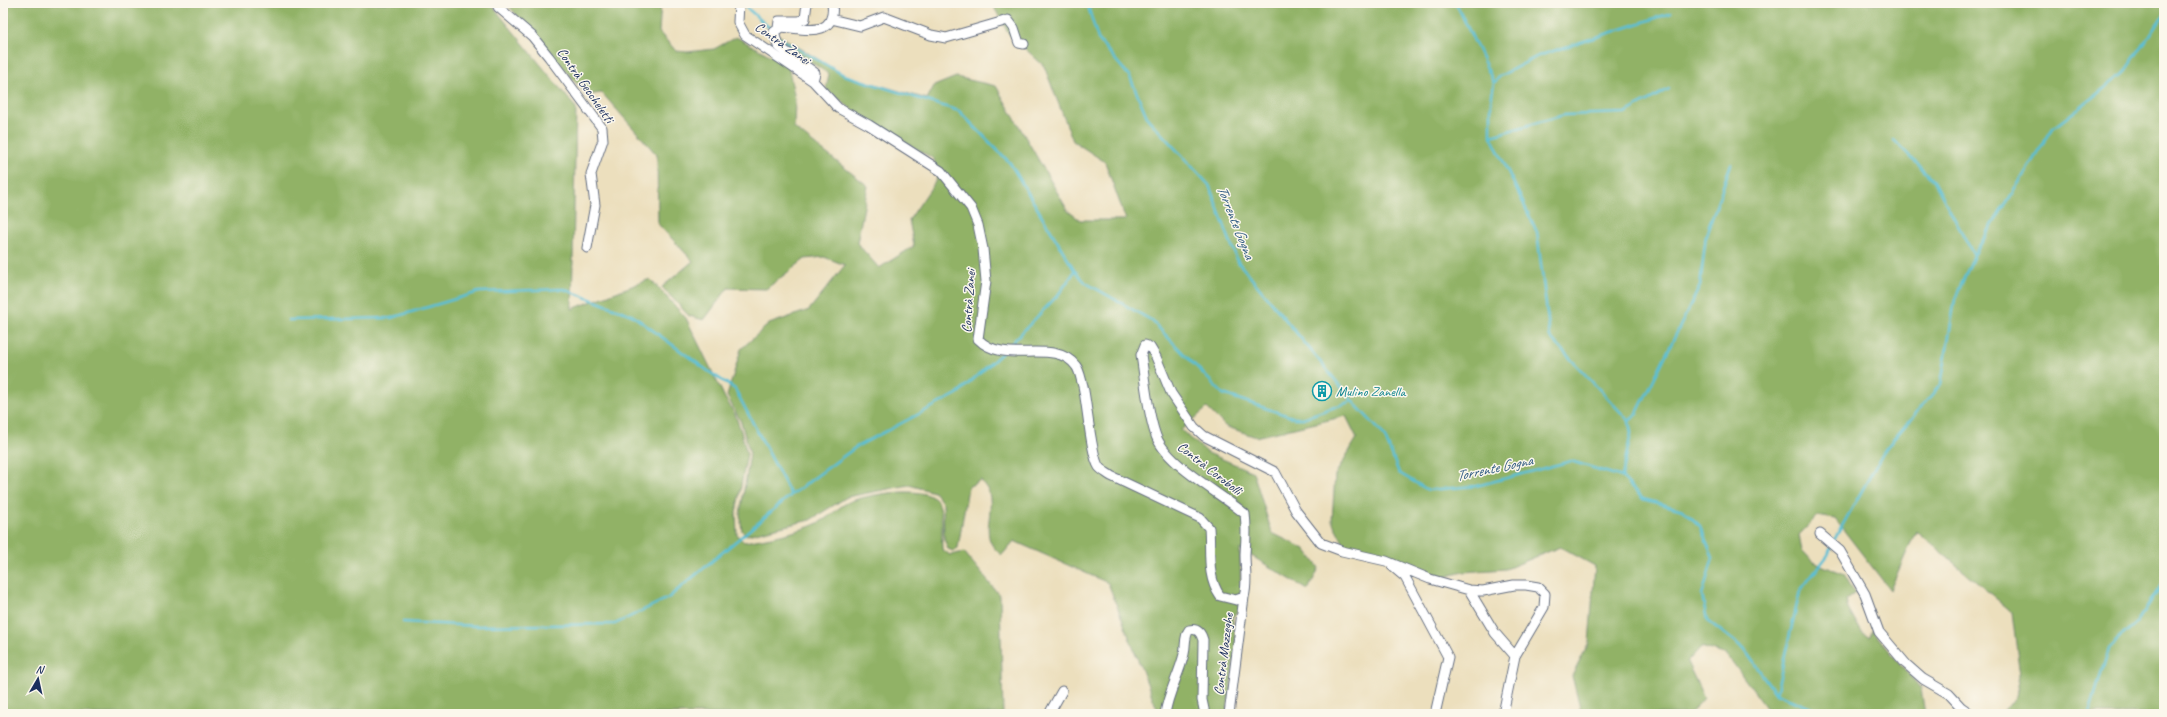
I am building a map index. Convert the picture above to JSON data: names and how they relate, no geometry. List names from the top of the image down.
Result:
{
  "streets": {
    "street": [
      "Contrà Zanei",
      "Contrà Geccheletti",
      "Contrà Corobolli",
      "Contrà Mazzeghe"
    ]
  },
  "crossings": [
    ["Contrà Zanei", "Contrà Corobolli"],
    ["Contrà Zanei", "Contrà Mazzeghe"],
    ["Contrà Corobolli", "Contrà Mazzeghe"]
  ],
  "water": ["Torrente Gogna"],
  "places": {
    "building": ["Mulino Zanella"]
  },
  "north": "top"
}
